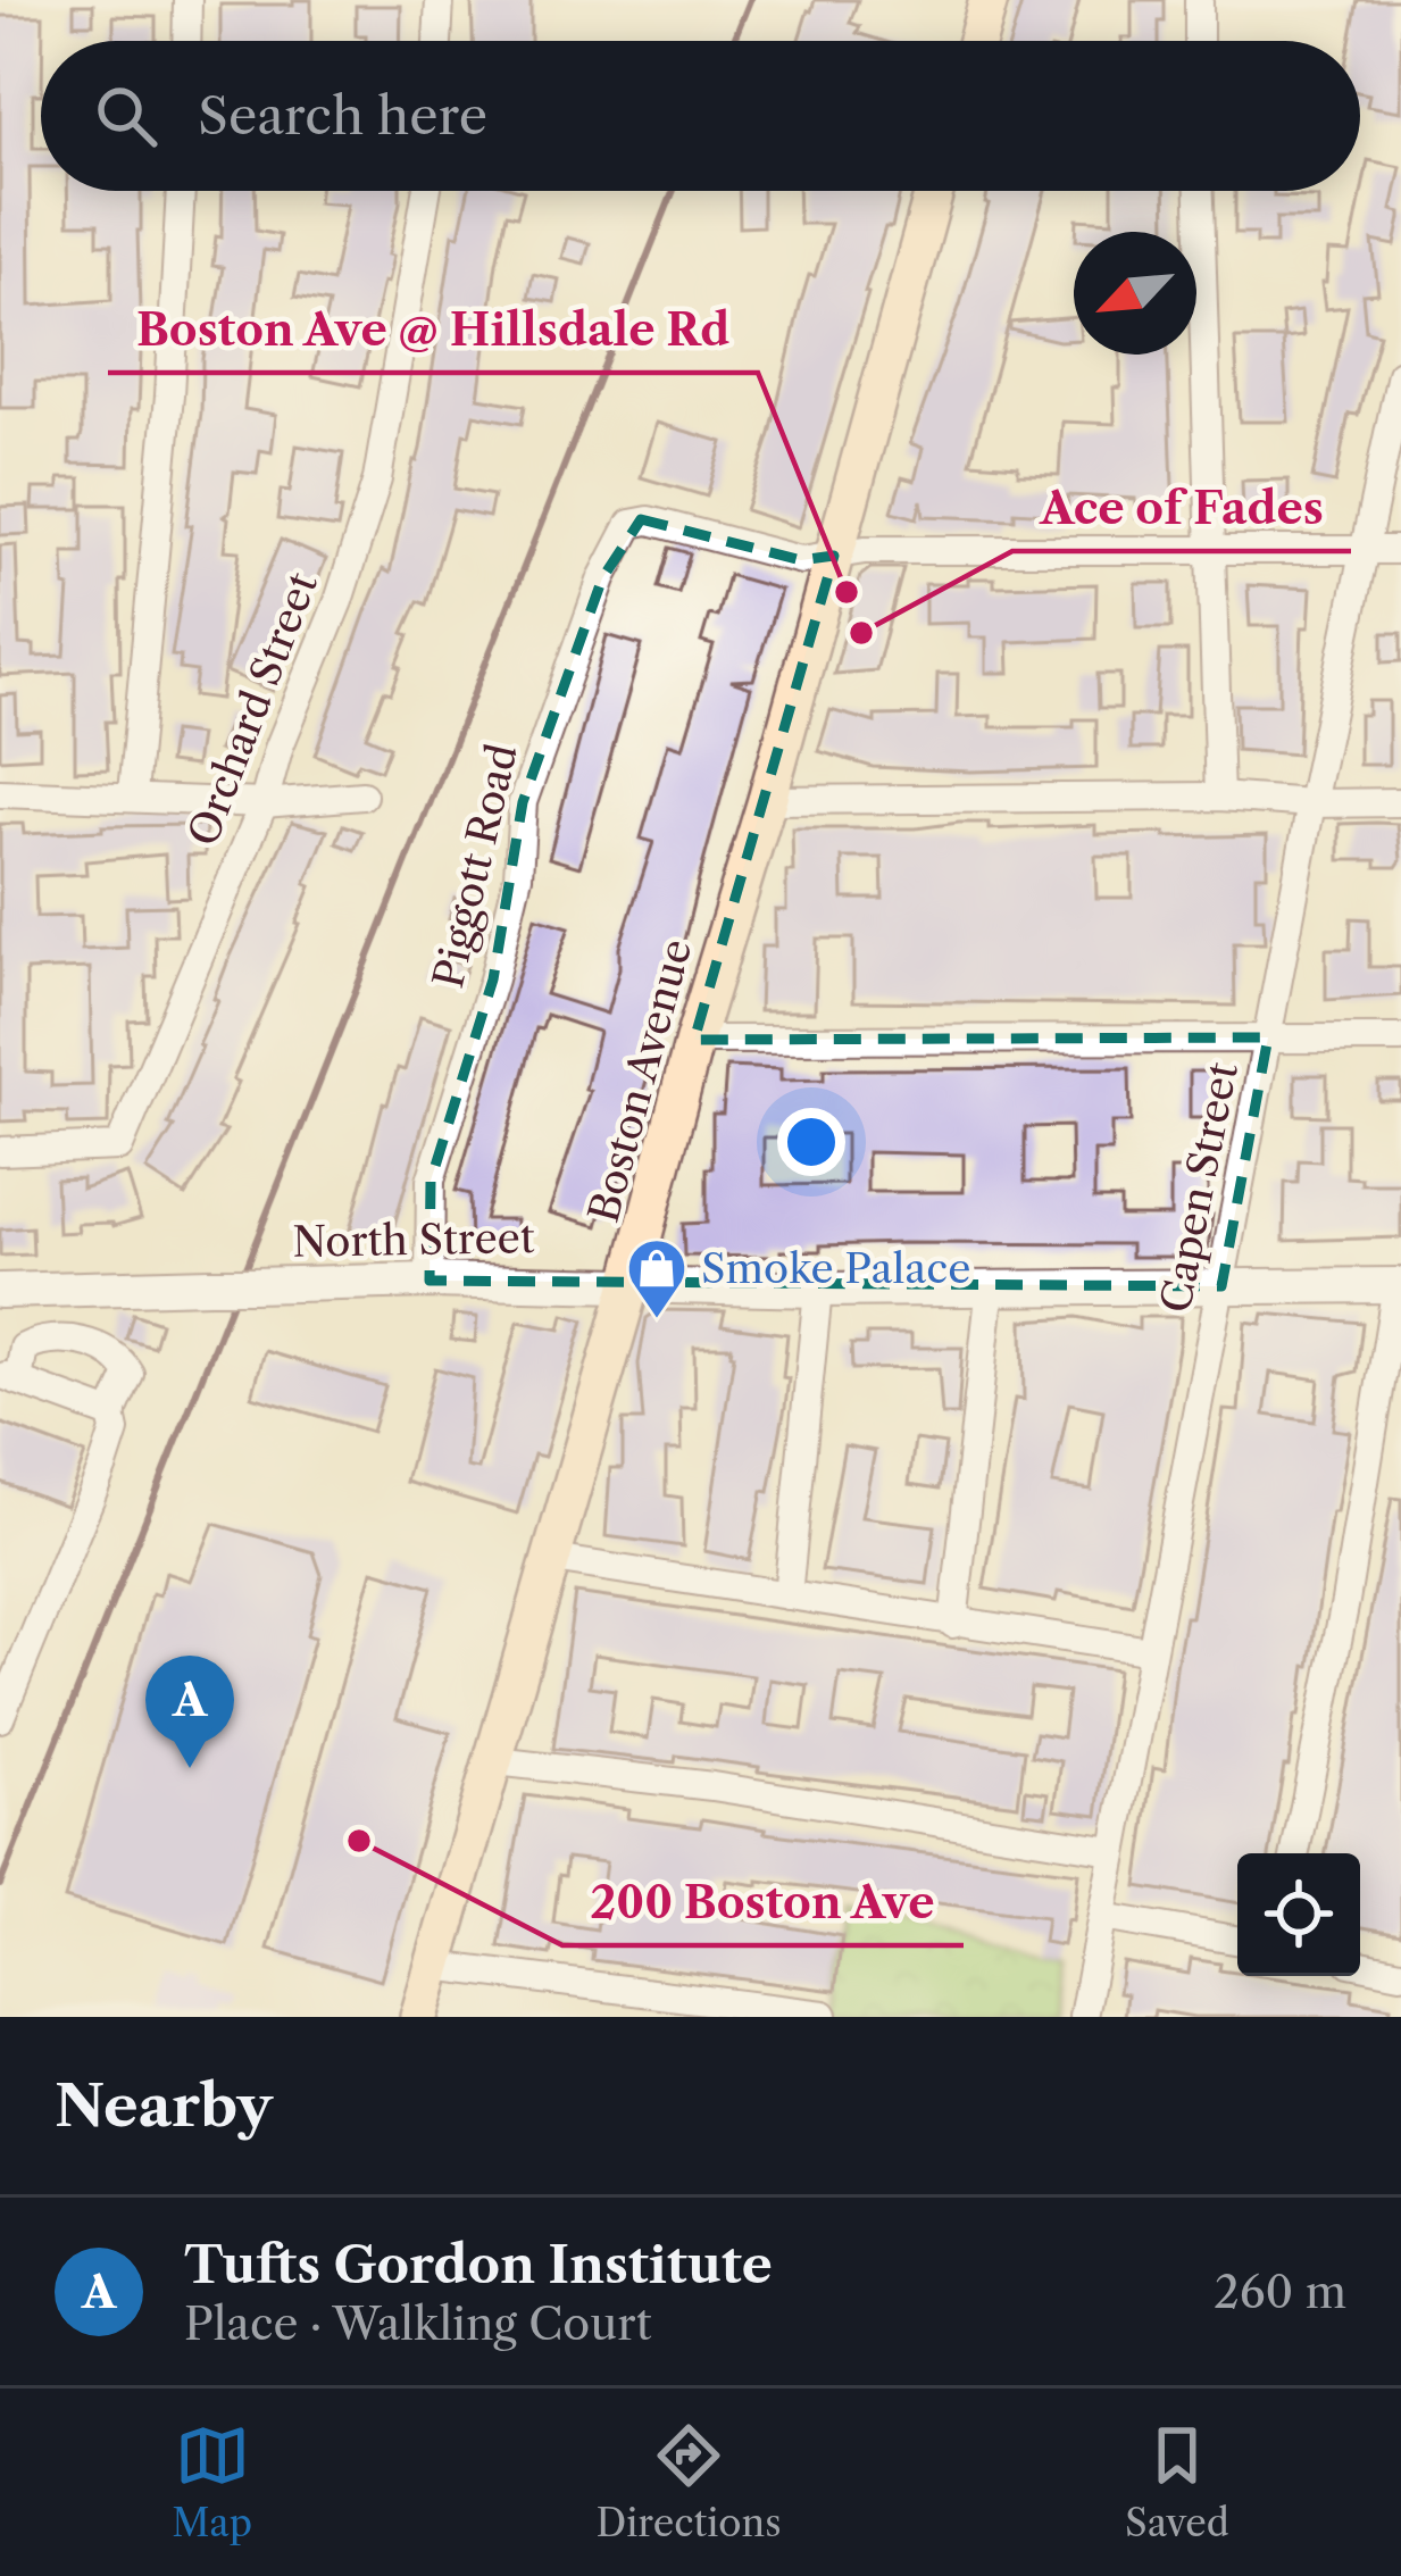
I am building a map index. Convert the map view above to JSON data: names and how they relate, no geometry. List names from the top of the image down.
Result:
{
  "streets": {
    "main road": ["Boston Avenue"],
    "street": [
      "Orchard Street",
      "Piggott Road",
      "Capen Street",
      "North Street"
    ]
  },
  "crossings": [
    ["Piggott Road", "Boston Avenue"],
    ["Piggott Road", "North Street"],
    ["Boston Avenue", "North Street"],
    ["Capen Street", "North Street"]
  ],
  "places": {
    "other": ["Boston Ave @ Hillsdale Rd", "Ace of Fades", "200 Boston Ave"],
    "shop": ["Smoke Palace"]
  },
  "north": "bottom left",
  "page": {
    "search": "Search here",
    "pins": "A",
    "heading": "Nearby",
    "list": [
      {
        "mark": "A",
        "name": "Tufts Gordon Institute",
        "note": "Place · Walkling Court",
        "value": "260 m"
      }
    ],
    "nav": ["Map", "Directions", "Saved"]
  }
}
